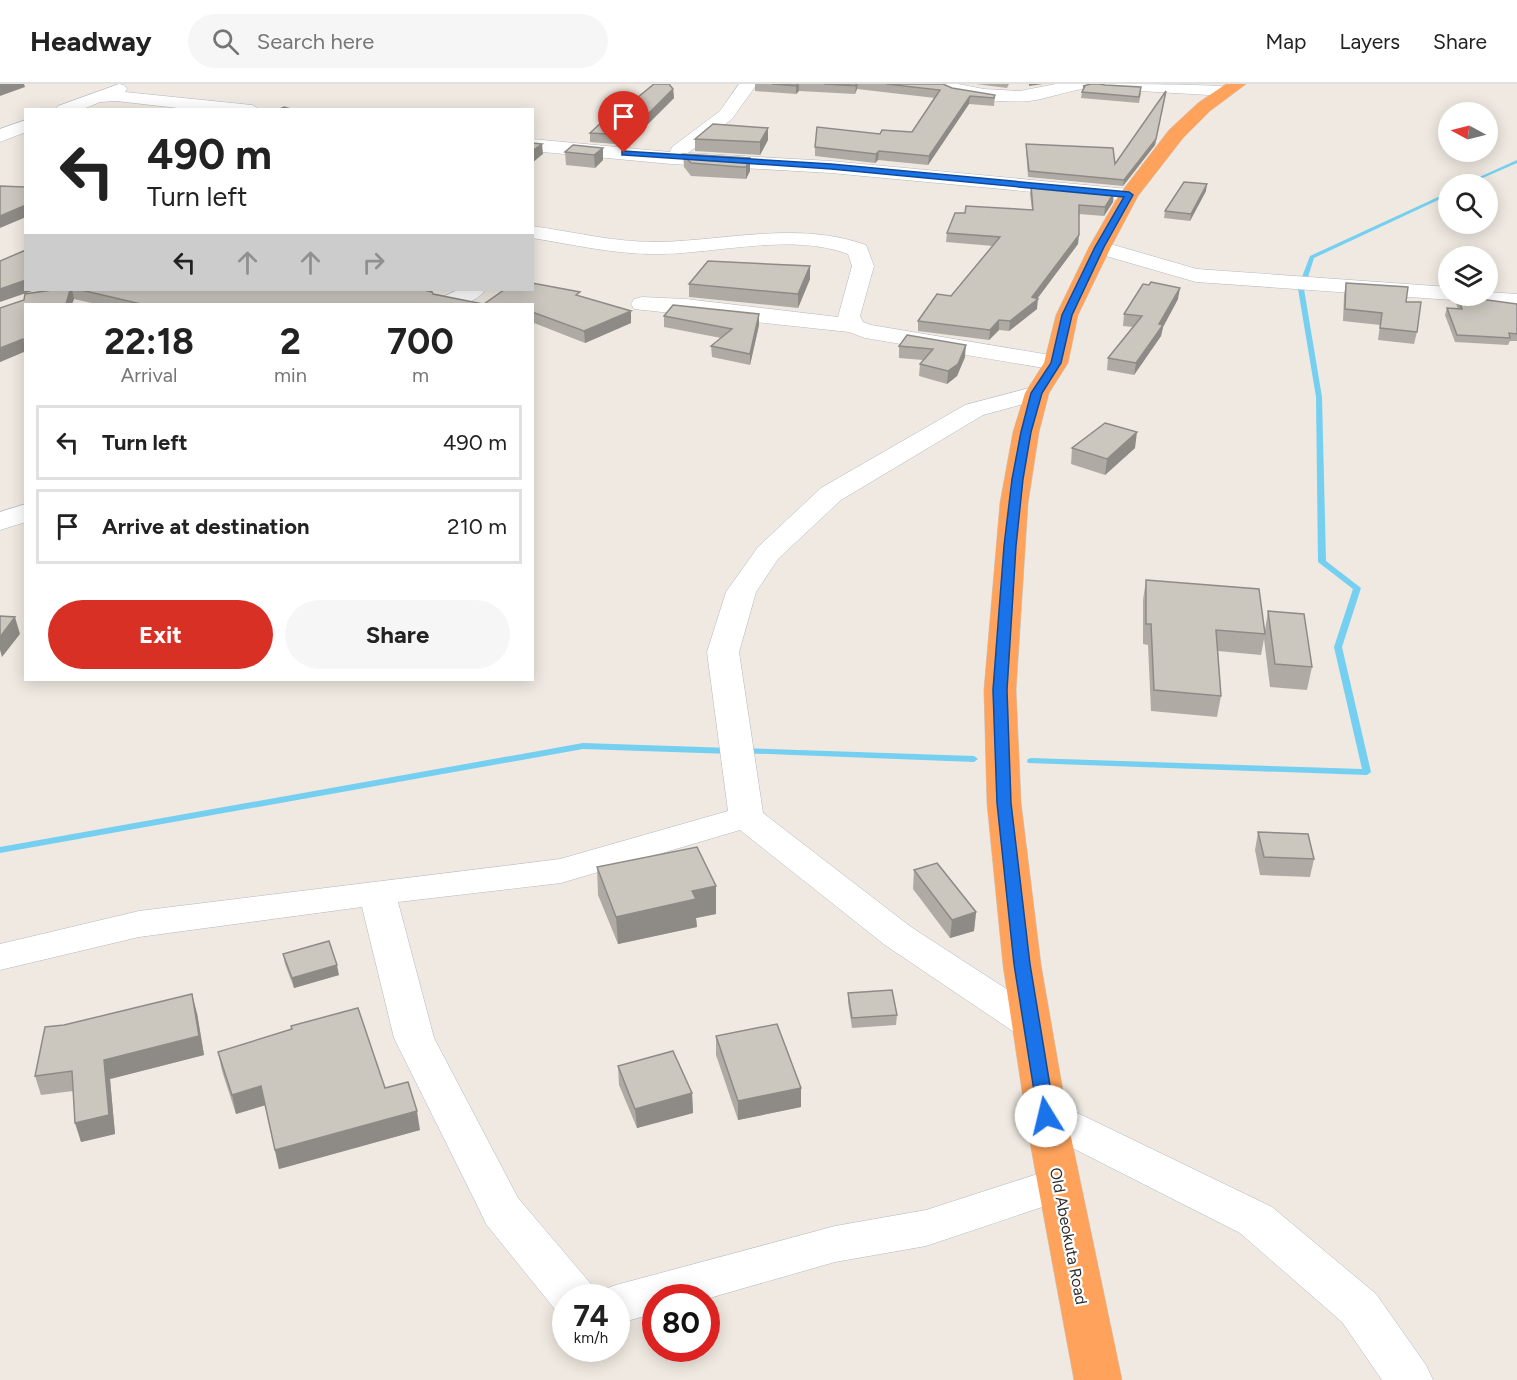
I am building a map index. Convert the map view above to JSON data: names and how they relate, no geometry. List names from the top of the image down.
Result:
{
  "streets": {
    "highway": ["Old Abeokuta Road"]
  },
  "north": "left",
  "page": {
    "header": "Headway",
    "search": "Search here",
    "nav": ["Map", "Layers", "Share"],
    "turn": ["490 m", "Turn left"],
    "eta": [
      "22:18",
      "Arrival",
      "2",
      "min",
      "700",
      "m"
    ],
    "list": [
      {
        "name": "Turn left",
        "value": "490 m"
      },
      {
        "name": "Arrive at destination",
        "value": "210 m"
      }
    ],
    "buttons": ["Exit", "Share"],
    "speed": "74 km/h",
    "limit": "80"
  }
}
